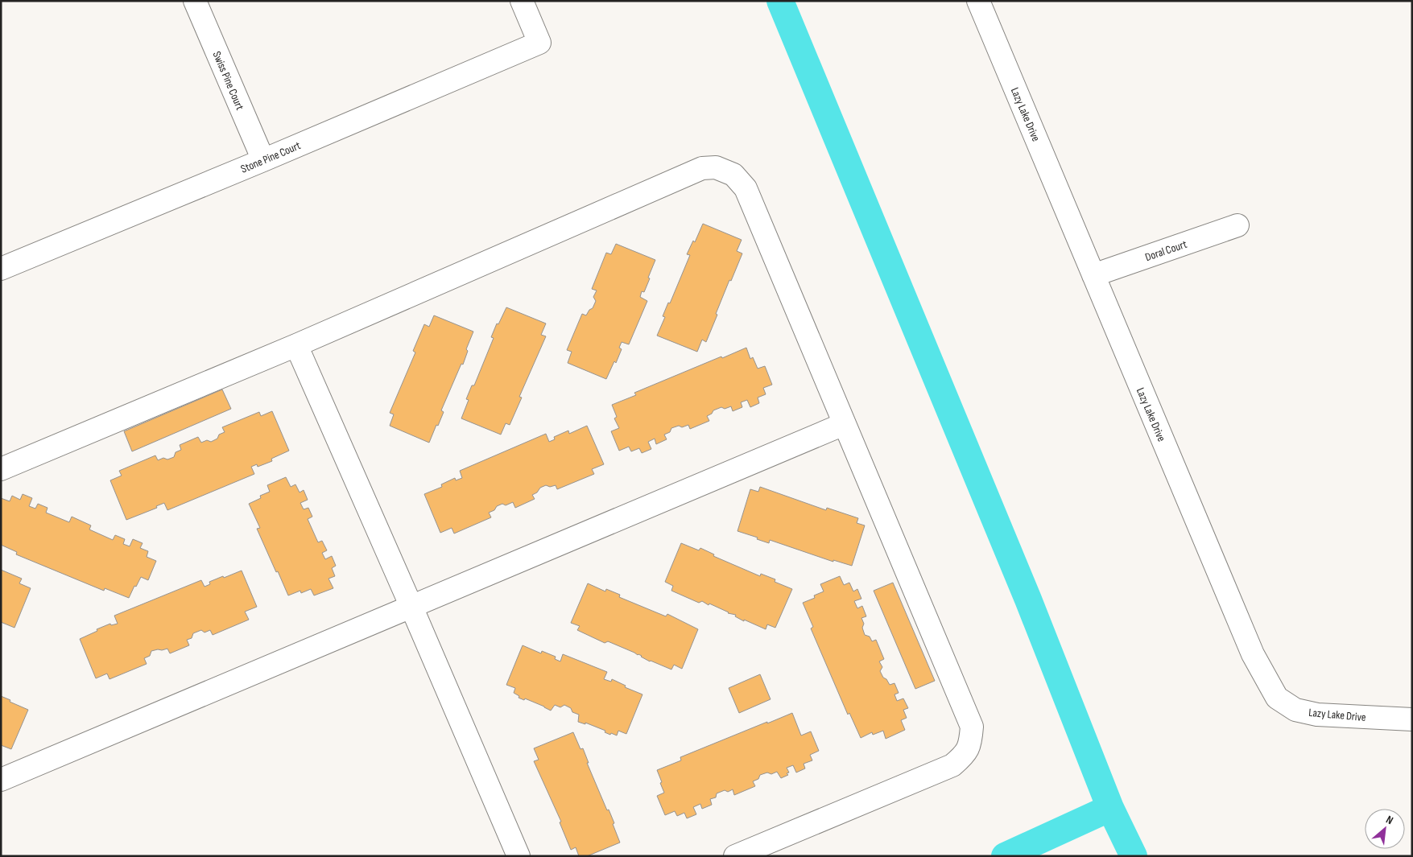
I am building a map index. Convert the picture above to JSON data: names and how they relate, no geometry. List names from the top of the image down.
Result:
{
  "streets": {
    "street": [
      "Swiss Pine Court",
      "Lazy Lake Drive",
      "Stone Pine Court",
      "Doral Court"
    ]
  },
  "crossings": [
    ["Swiss Pine Court", "Stone Pine Court"],
    ["Lazy Lake Drive", "Doral Court"]
  ],
  "north": "top right"
}
